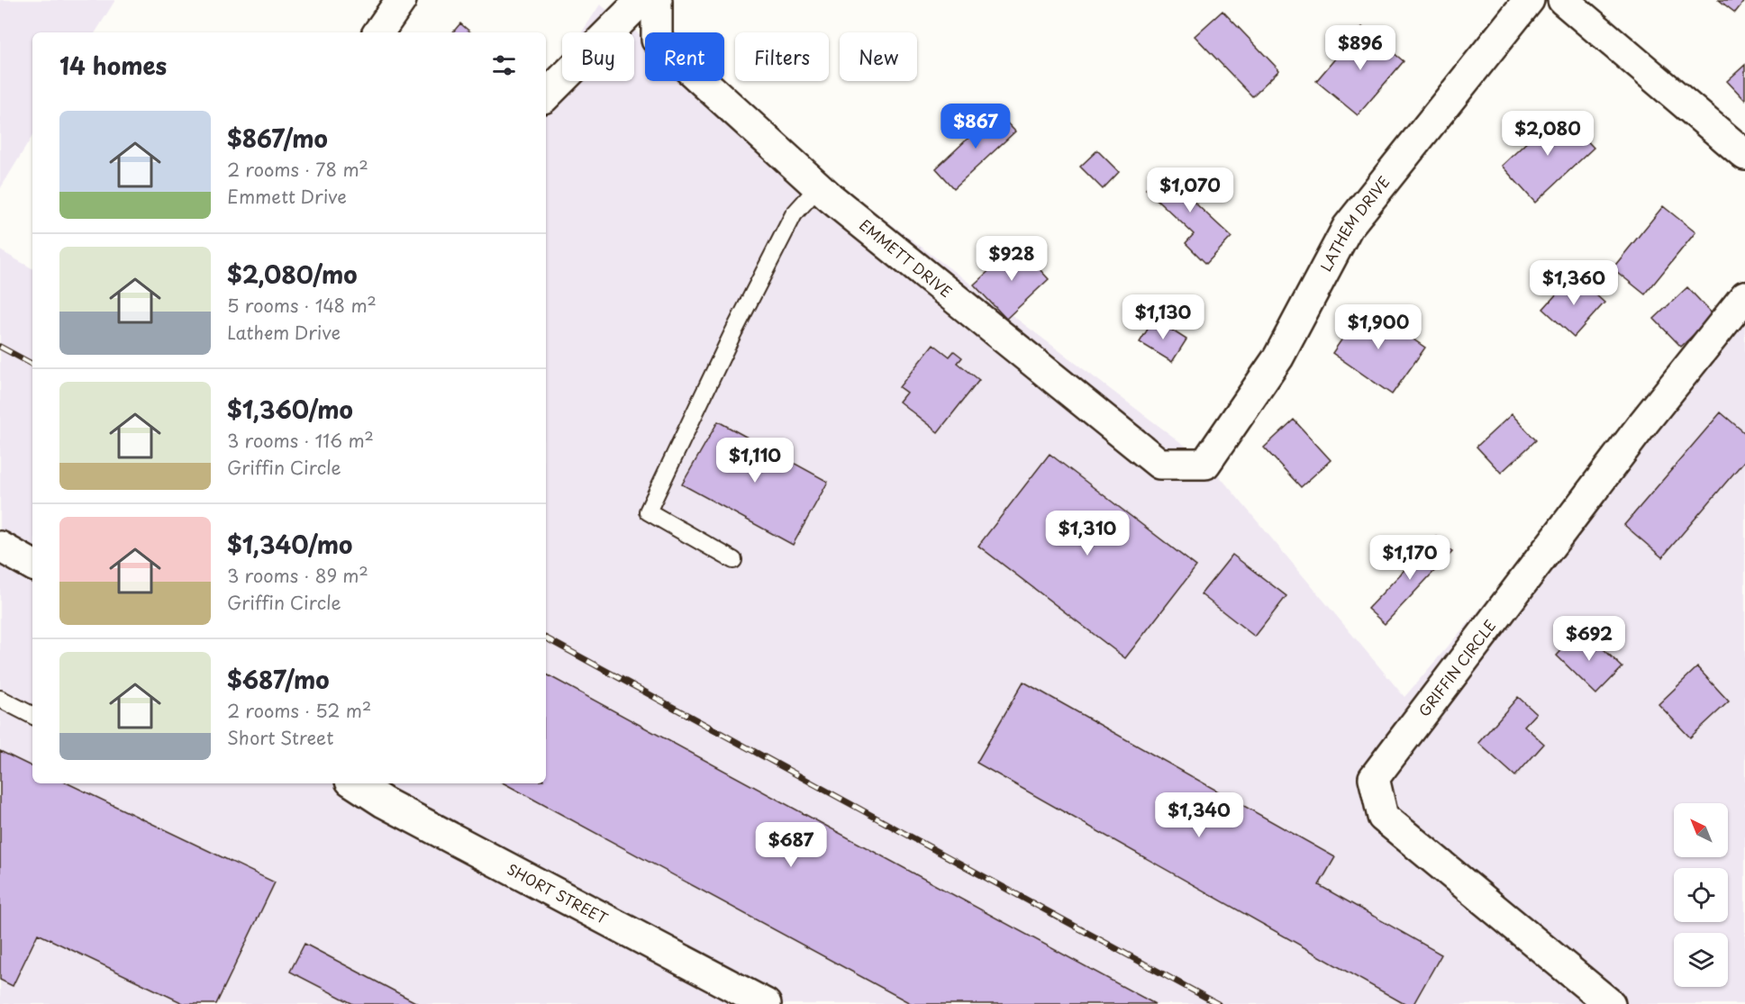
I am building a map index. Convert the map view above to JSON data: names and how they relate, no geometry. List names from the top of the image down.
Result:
{
  "streets": {
    "street": [
      "LATHEM DRIVE",
      "EMMETT DRIVE",
      "GRIFFIN CIRCLE",
      "SHORT STREET"
    ]
  },
  "crossings": [
    ["LATHEM DRIVE", "EMMETT DRIVE"]
  ],
  "north": "top left",
  "page": {
    "price": [
      "$896",
      "$867",
      "$2,080",
      "$1,070",
      "$928",
      "$1,360",
      "$1,130",
      "$1,900",
      "$1,110",
      "$1,310",
      "$1,170",
      "$692",
      "$1,340",
      "$687"
    ],
    "chip": [
      "Buy",
      "Rent",
      "Filters",
      "New"
    ],
    "heading": "14 homes",
    "list": [
      {
        "name": "$867/mo",
        "note": "2 rooms · 78 m² · Emmett Drive"
      },
      {
        "name": "$2,080/mo",
        "note": "5 rooms · 148 m² · Lathem Drive"
      },
      {
        "name": "$1,360/mo",
        "note": "3 rooms · 116 m² · Griffin Circle"
      },
      {
        "name": "$1,340/mo",
        "note": "3 rooms · 89 m² · Griffin Circle"
      },
      {
        "name": "$687/mo",
        "note": "2 rooms · 52 m² · Short Street"
      }
    ]
  }
}
